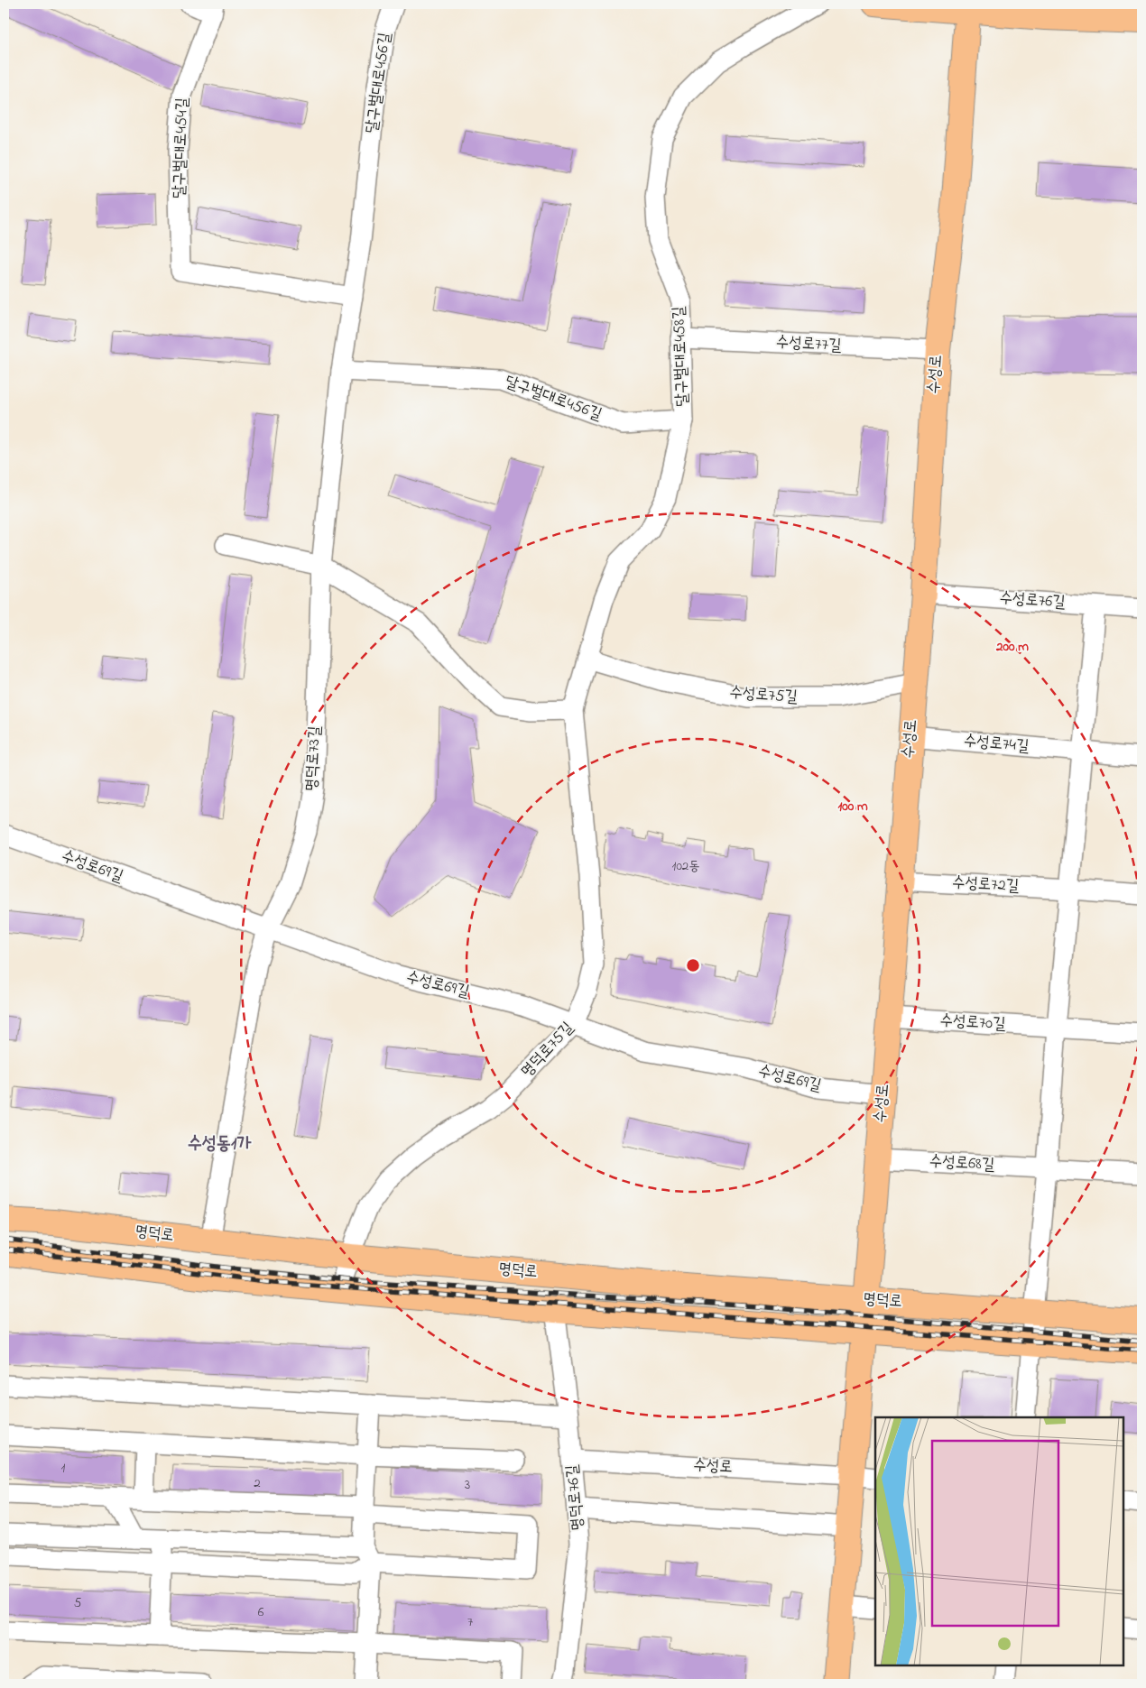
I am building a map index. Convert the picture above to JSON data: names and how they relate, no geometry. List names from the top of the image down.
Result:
{
  "streets": {
    "main road": ["수성로", "명덕로"],
    "street": [
      "달구벌대로456길",
      "달구벌대로454길",
      "수성로77길",
      "달구벌대로458길",
      "수성로76길",
      "수성로75길",
      "수성로74길",
      "명덕로73길",
      "수성로69길",
      "수성로72길",
      "수성로70길",
      "명덕로75길",
      "수성로68길",
      "명덕로76길"
    ]
  },
  "crossings": [
    ["달구벌대로456길", "달구벌대로454길"],
    ["달구벌대로456길", "달구벌대로458길"],
    ["달구벌대로456길", "명덕로73길"],
    ["수성로77길", "달구벌대로458길"],
    ["수성로77길", "수성로"],
    ["달구벌대로458길", "수성로75길"],
    ["달구벌대로458길", "명덕로75길"],
    ["수성로", "수성로76길"],
    ["수성로", "수성로75길"],
    ["수성로", "수성로74길"],
    ["수성로", "수성로69길"],
    ["수성로", "수성로72길"],
    ["수성로", "수성로70길"],
    ["수성로", "수성로68길"],
    ["수성로", "명덕로"],
    ["수성로", "명덕로76길"],
    ["명덕로73길", "수성로69길"],
    ["명덕로73길", "명덕로"],
    ["수성로69길", "명덕로75길"],
    ["명덕로75길", "명덕로"],
    ["명덕로", "명덕로76길"]
  ],
  "districts": ["수성동1가"],
  "house_numbers": [
    "102동",
    "1",
    "2",
    "3",
    "5",
    "6",
    "7"
  ],
  "rings": ["200 m", "100 m"]
}
